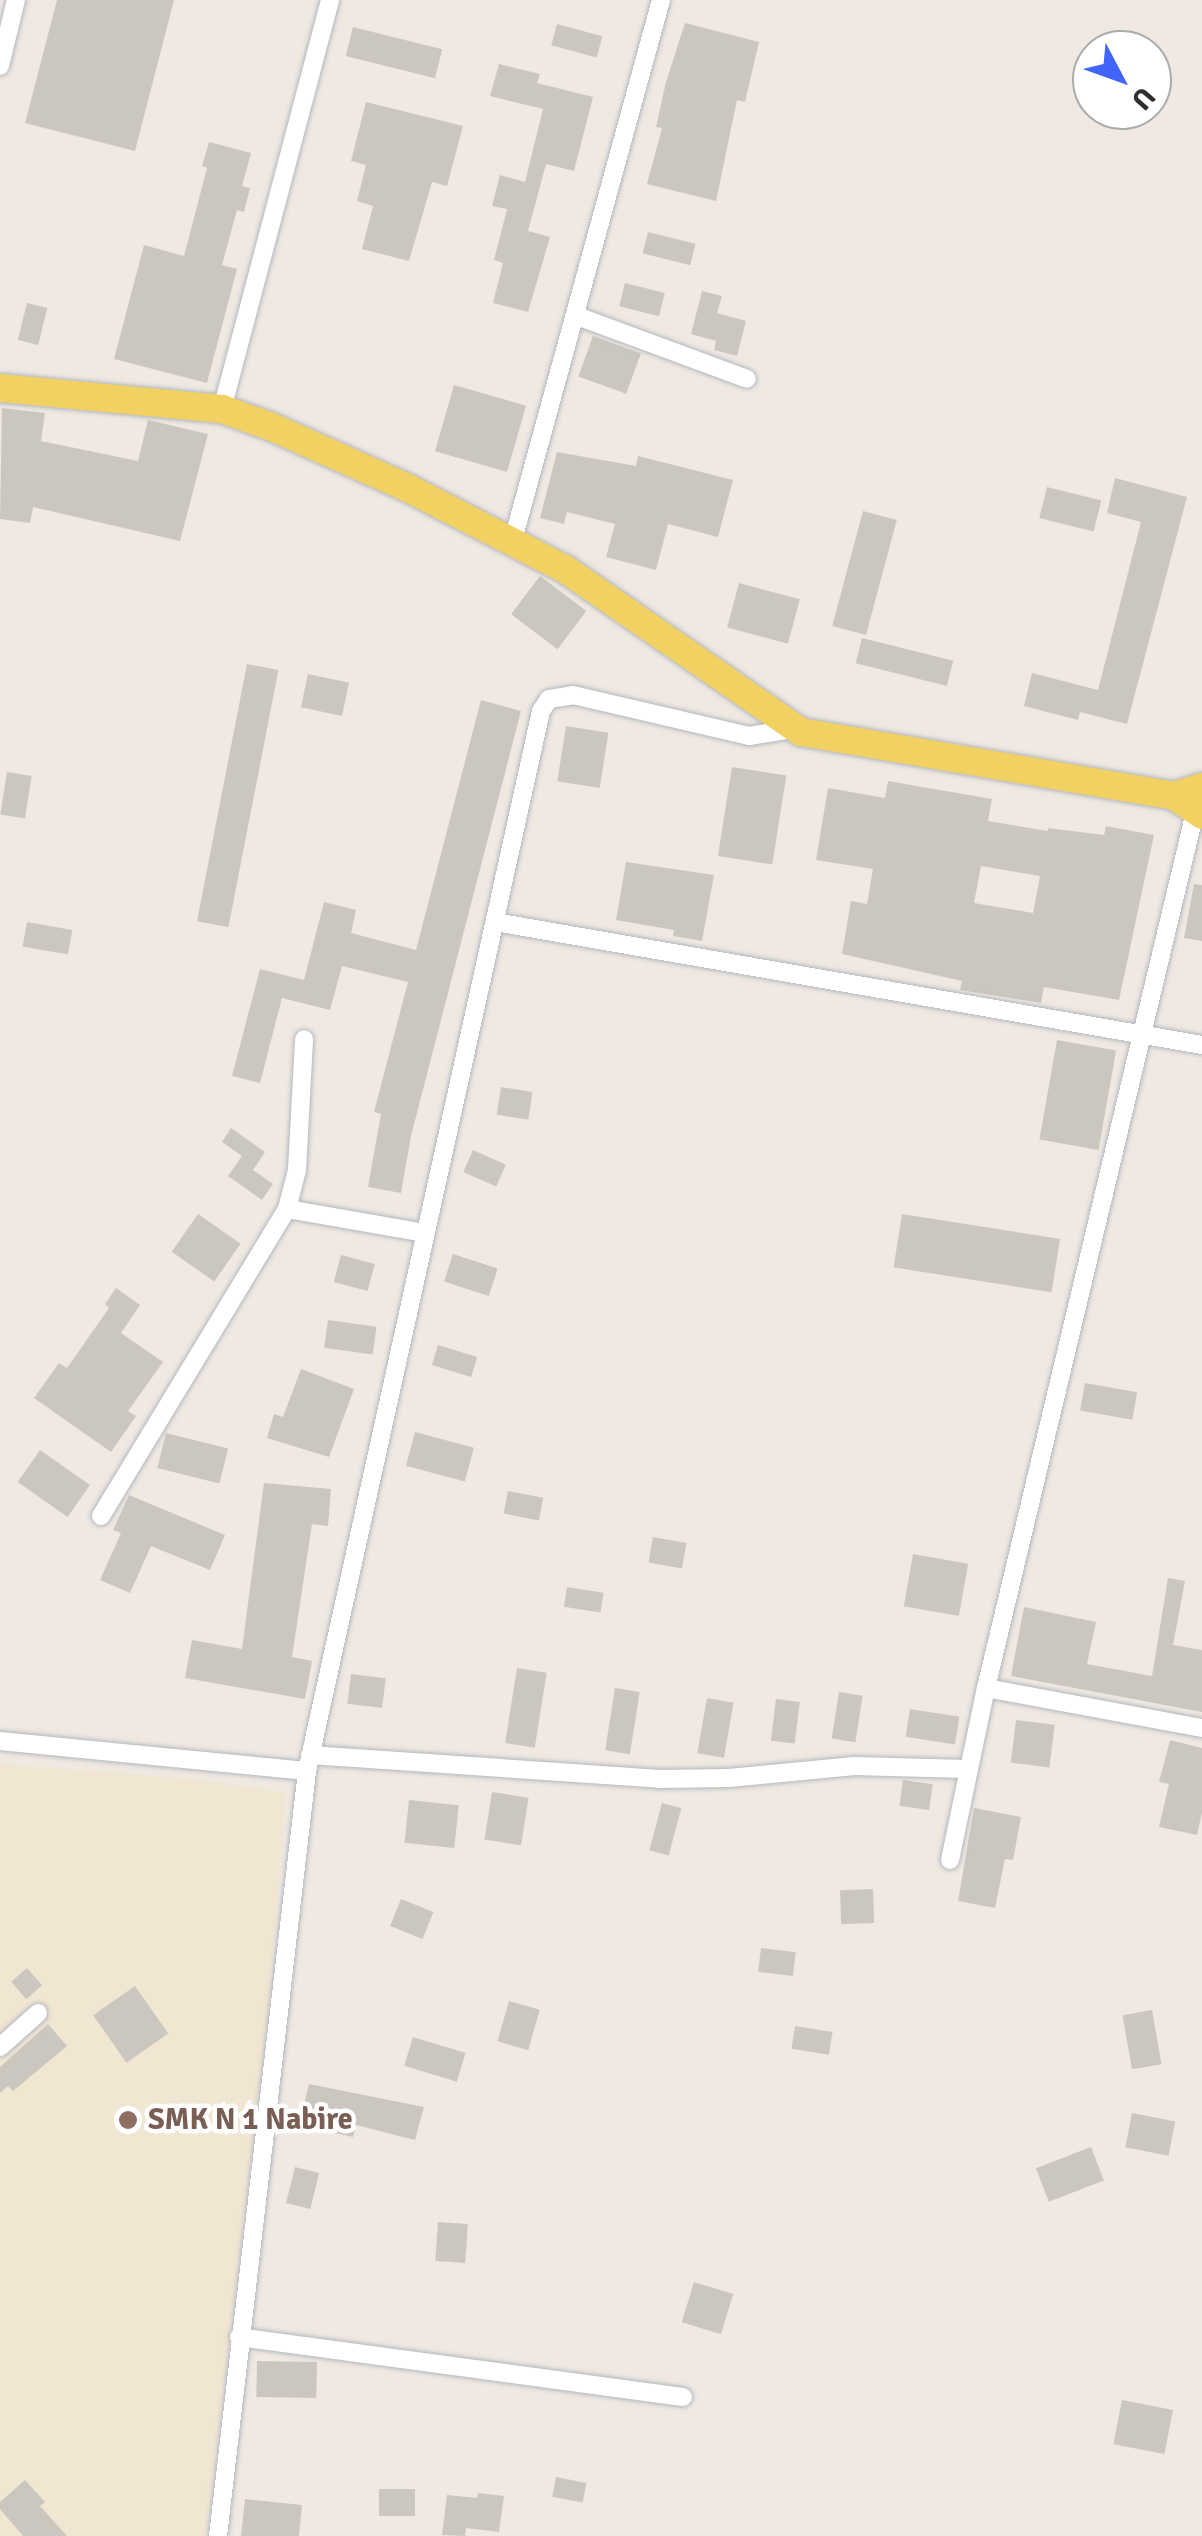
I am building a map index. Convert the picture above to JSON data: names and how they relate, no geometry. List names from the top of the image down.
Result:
{
  "places": ["SMK N 1 Nabire"],
  "north": "bottom right"
}
